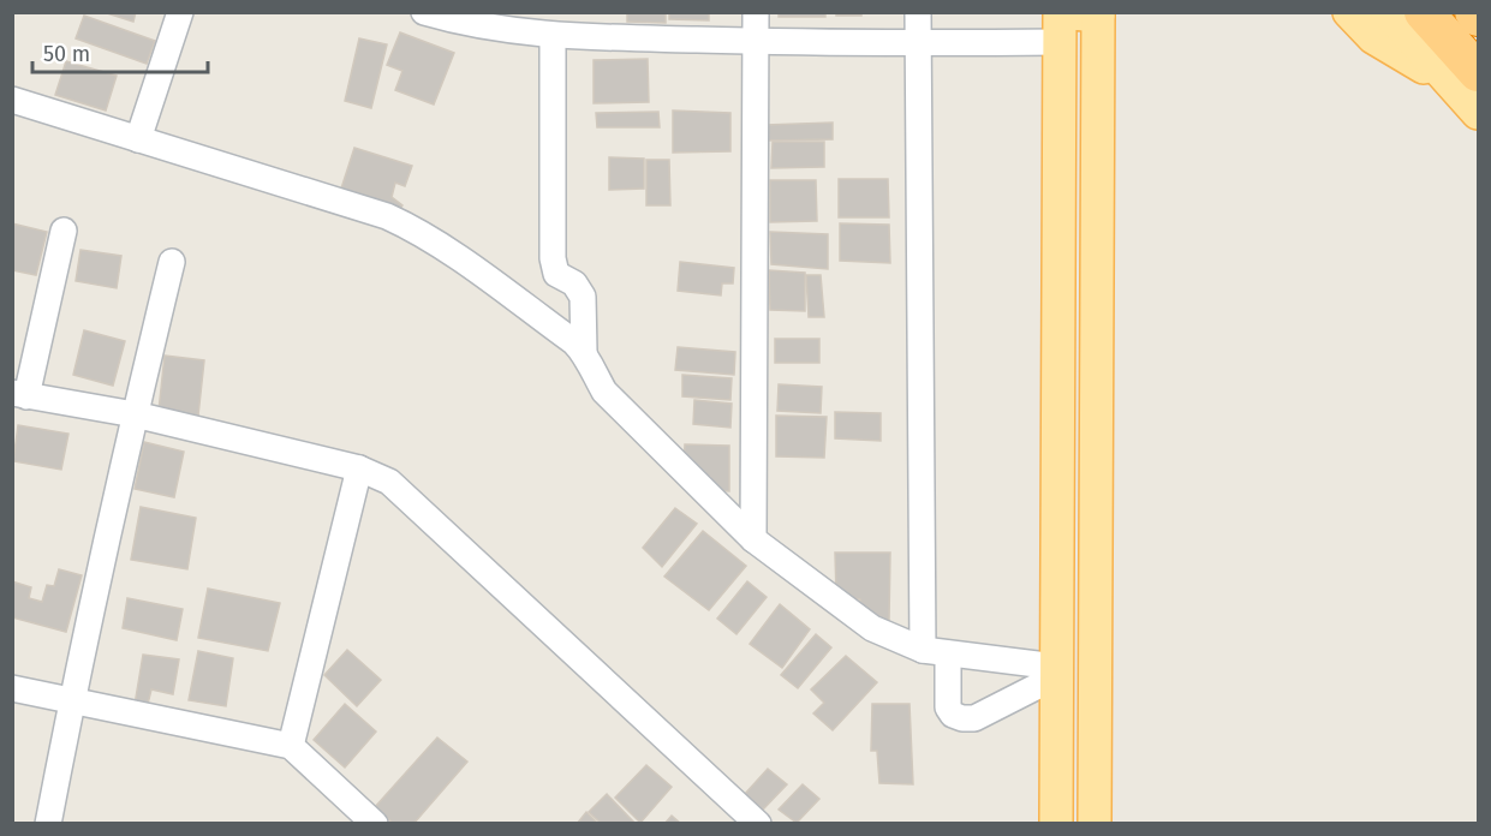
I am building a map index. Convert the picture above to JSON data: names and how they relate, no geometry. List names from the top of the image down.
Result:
{
  "scale_bar": "50 m"
}
